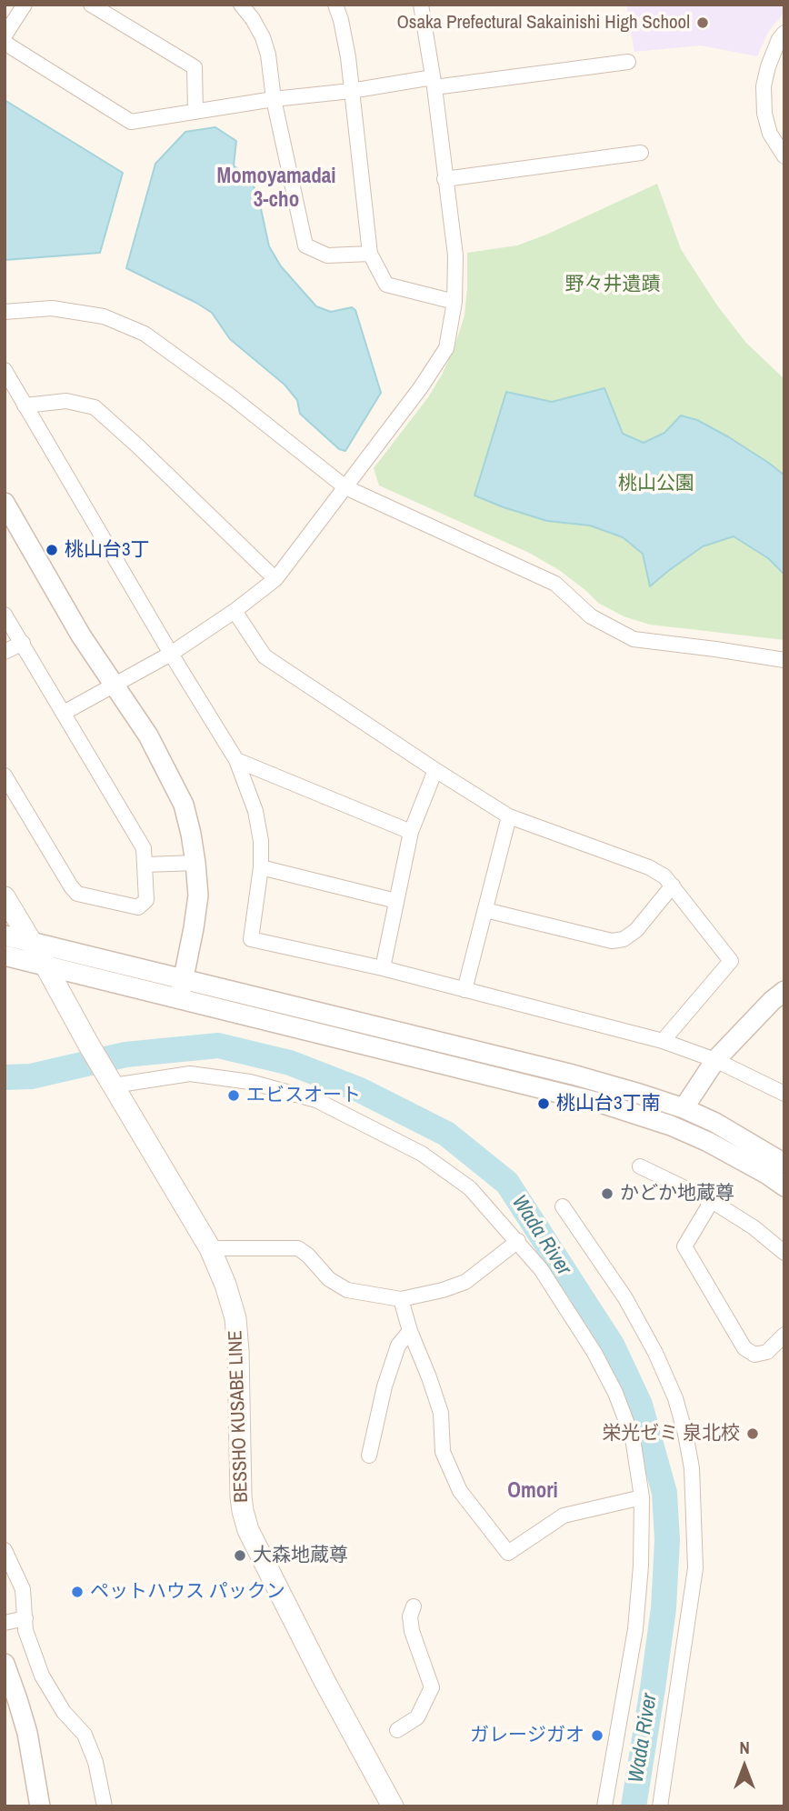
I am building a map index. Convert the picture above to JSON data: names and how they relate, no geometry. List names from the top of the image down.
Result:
{
  "streets": {
    "main road": ["BESSHO KUSABE LINE"]
  },
  "districts": ["Momoyamadai 3-cho", "Omori"],
  "water": ["Wada River"],
  "parks": ["野々井遺蹟", "桃山公園"],
  "places": [
    "Osaka Prefectural Sakainishi High School",
    "桃山台3丁",
    "エビスオート",
    "桃山台3丁南",
    "かどか地蔵尊",
    "栄光ゼミ 泉北校",
    "大森地蔵尊",
    "ペットハウス パックン",
    "ガレージガオ"
  ],
  "north": "top"
}
